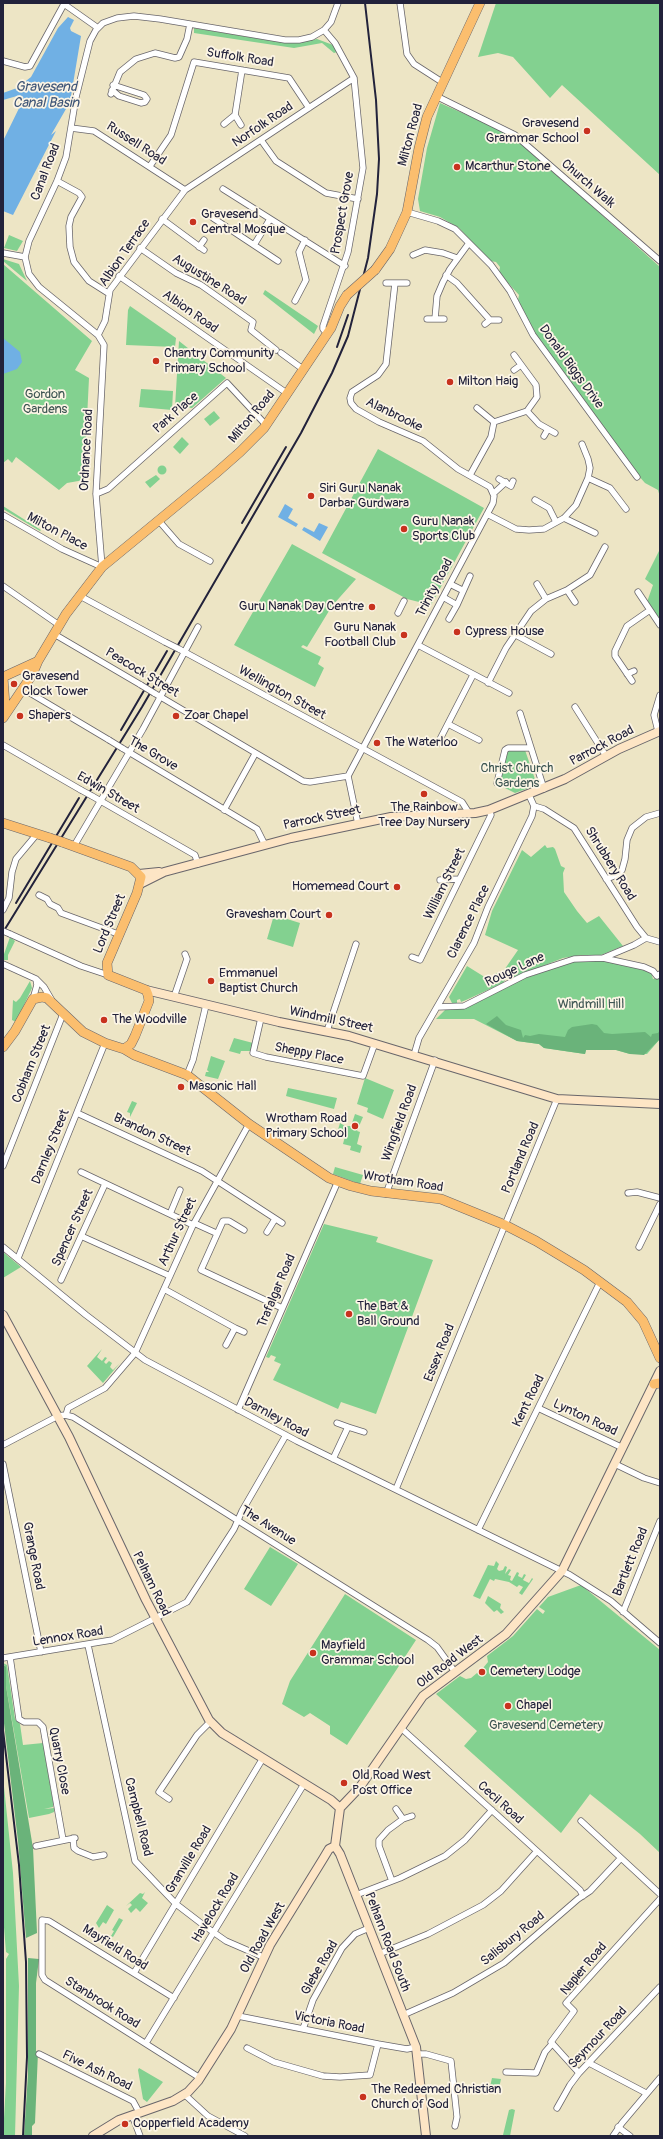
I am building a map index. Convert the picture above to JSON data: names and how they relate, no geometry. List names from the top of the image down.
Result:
{
  "streets": {
    "main road": [
      "Milton Road",
      "Lord Street",
      "Windmill Street",
      "Wrotham Road"
    ],
    "street": [
      "Suffolk Road",
      "Norfolk Road",
      "Russell Road",
      "Canal Road",
      "Church Walk",
      "Prospect Grove",
      "Albion Terrace",
      "Augustine Road",
      "Albion Road",
      "Donald Biggs Drive",
      "Park Place",
      "Alanbrooke",
      "Ordnance Road",
      "Milton Place",
      "Trinity Road",
      "Peacock Street",
      "Wellington Street",
      "Parrock Road",
      "The Grove",
      "Edwin Street",
      "Parrock Street",
      "Shrubbery Road",
      "William Street",
      "Clarence Place",
      "Rouge Lane",
      "Sheppy Place",
      "Cobham Street",
      "Wingfield Road",
      "Brandon Street",
      "Darnley Street",
      "Portland Road",
      "Spencer Street",
      "Arthur Street",
      "Trafalgar Road",
      "Essex Road",
      "Kent Road",
      "Darnley Road",
      "Lynton Road",
      "The Avenue",
      "Grange Road",
      "Bartlett Road",
      "Pelham Road",
      "Lennox Road",
      "Old Road West",
      "Quarry Close",
      "Cecil Road",
      "Campbell Road",
      "Granville Road",
      "Havelock Road",
      "Salisbury Road",
      "Pelham Road South",
      "Mayfield Road",
      "Glebe Road",
      "Napier Road",
      "Stanbrook Road",
      "Victoria Road",
      "Seymour Road",
      "Five Ash Road"
    ]
  },
  "crossings": [
    ["Suffolk Road", "Norfolk Road"],
    ["Suffolk Road", "Russell Road"],
    ["Norfolk Road", "Russell Road"],
    ["Norfolk Road", "Prospect Grove"],
    ["Norfolk Road", "Albion Terrace"],
    ["Milton Road", "Church Walk"],
    ["Milton Road", "Prospect Grove"],
    ["Milton Road", "Albion Road"],
    ["Milton Road", "Donald Biggs Drive"],
    ["Milton Road", "Park Place"],
    ["Milton Road", "Ordnance Road"],
    ["Milton Road", "Milton Place"],
    ["Milton Road", "Peacock Street"],
    ["Milton Road", "Wellington Street"],
    ["Milton Road", "The Grove"],
    ["Russell Road", "Canal Road"],
    ["Russell Road", "Albion Terrace"],
    ["Albion Terrace", "Augustine Road"],
    ["Albion Terrace", "Albion Road"],
    ["Albion Terrace", "Ordnance Road"],
    ["Park Place", "Ordnance Road"],
    ["Ordnance Road", "Milton Place"],
    ["Trinity Road", "Peacock Street"],
    ["Trinity Road", "Wellington Street"],
    ["Wellington Street", "Parrock Street"],
    ["Parrock Road", "Parrock Street"],
    ["Parrock Road", "William Street"],
    ["The Grove", "Parrock Street"],
    ["Edwin Street", "Parrock Street"],
    ["Parrock Street", "William Street"],
    ["Parrock Street", "Lord Street"],
    ["Shrubbery Road", "Clarence Place"],
    ["Shrubbery Road", "Rouge Lane"],
    ["Clarence Place", "Rouge Lane"],
    ["Clarence Place", "Windmill Street"],
    ["Lord Street", "Windmill Street"],
    ["Windmill Street", "Sheppy Place"],
    ["Windmill Street", "Wingfield Road"],
    ["Windmill Street", "Portland Road"],
    ["Cobham Street", "Wrotham Road"],
    ["Wingfield Road", "Wrotham Road"],
    ["Brandon Street", "Darnley Street"],
    ["Brandon Street", "Arthur Street"],
    ["Darnley Street", "Wrotham Road"],
    ["Darnley Street", "Darnley Road"],
    ["Portland Road", "Wrotham Road"],
    ["Portland Road", "Essex Road"],
    ["Wrotham Road", "Arthur Street"],
    ["Wrotham Road", "Trafalgar Road"],
    ["Wrotham Road", "Essex Road"],
    ["Wrotham Road", "Kent Road"],
    ["Arthur Street", "Darnley Road"],
    ["Arthur Street", "The Avenue"],
    ["Arthur Street", "Pelham Road"],
    ["Trafalgar Road", "Darnley Road"],
    ["Essex Road", "Darnley Road"],
    ["Kent Road", "Darnley Road"],
    ["Kent Road", "Lynton Road"],
    ["Darnley Road", "Bartlett Road"],
    ["Darnley Road", "Lennox Road"],
    ["Darnley Road", "Old Road West"],
    ["Lynton Road", "Old Road West"],
    ["The Avenue", "Pelham Road"],
    ["The Avenue", "Lennox Road"],
    ["The Avenue", "Old Road West"],
    ["Grange Road", "Lennox Road"],
    ["Pelham Road", "Lennox Road"],
    ["Pelham Road", "Old Road West"],
    ["Pelham Road", "Granville Road"],
    ["Pelham Road", "Havelock Road"],
    ["Lennox Road", "Quarry Close"],
    ["Lennox Road", "Campbell Road"],
    ["Old Road West", "Cecil Road"],
    ["Old Road West", "Campbell Road"],
    ["Old Road West", "Pelham Road South"],
    ["Old Road West", "Stanbrook Road"],
    ["Old Road West", "Victoria Road"],
    ["Old Road West", "Five Ash Road"],
    ["Cecil Road", "Salisbury Road"],
    ["Campbell Road", "Granville Road"],
    ["Campbell Road", "Havelock Road"],
    ["Granville Road", "Mayfield Road"],
    ["Havelock Road", "Mayfield Road"],
    ["Havelock Road", "Stanbrook Road"],
    ["Salisbury Road", "Pelham Road South"],
    ["Pelham Road South", "Glebe Road"],
    ["Pelham Road South", "Victoria Road"],
    ["Mayfield Road", "Stanbrook Road"],
    ["Glebe Road", "Victoria Road"]
  ],
  "water": ["Gravesend Canal Basin"],
  "parks": [
    "Gordon Gardens",
    "Christ Church Gardens",
    "Windmill Hill",
    "Gravesend Cemetery"
  ],
  "places": [
    "Gravesend Grammar School",
    "Mcarthur Stone",
    "Gravesend Central Mosque",
    "Chantry Community Primary School",
    "Milton Haig",
    "Siri Guru Nanak Darbar Gurdwara",
    "Guru Nanak Sports Club",
    "Guru Nanak Day Centre",
    "Cypress House",
    "Guru Nanak Football Club",
    "Gravesend Clock Tower",
    "Shapers",
    "Zoar Chapel",
    "The Waterloo",
    "The Rainbow Tree Day Nursery",
    "Homemead Court",
    "Gravesham Court",
    "Emmanuel Baptist Church",
    "The Woodville",
    "Masonic Hall",
    "Wrotham Road Primary School",
    "The Bat & Ball Ground",
    "Mayfield Grammar School",
    "Cemetery Lodge",
    "Chapel",
    "Old Road West Post Office",
    "The Redeemed Christian Church of God",
    "Copperfield Academy"
  ]
}
